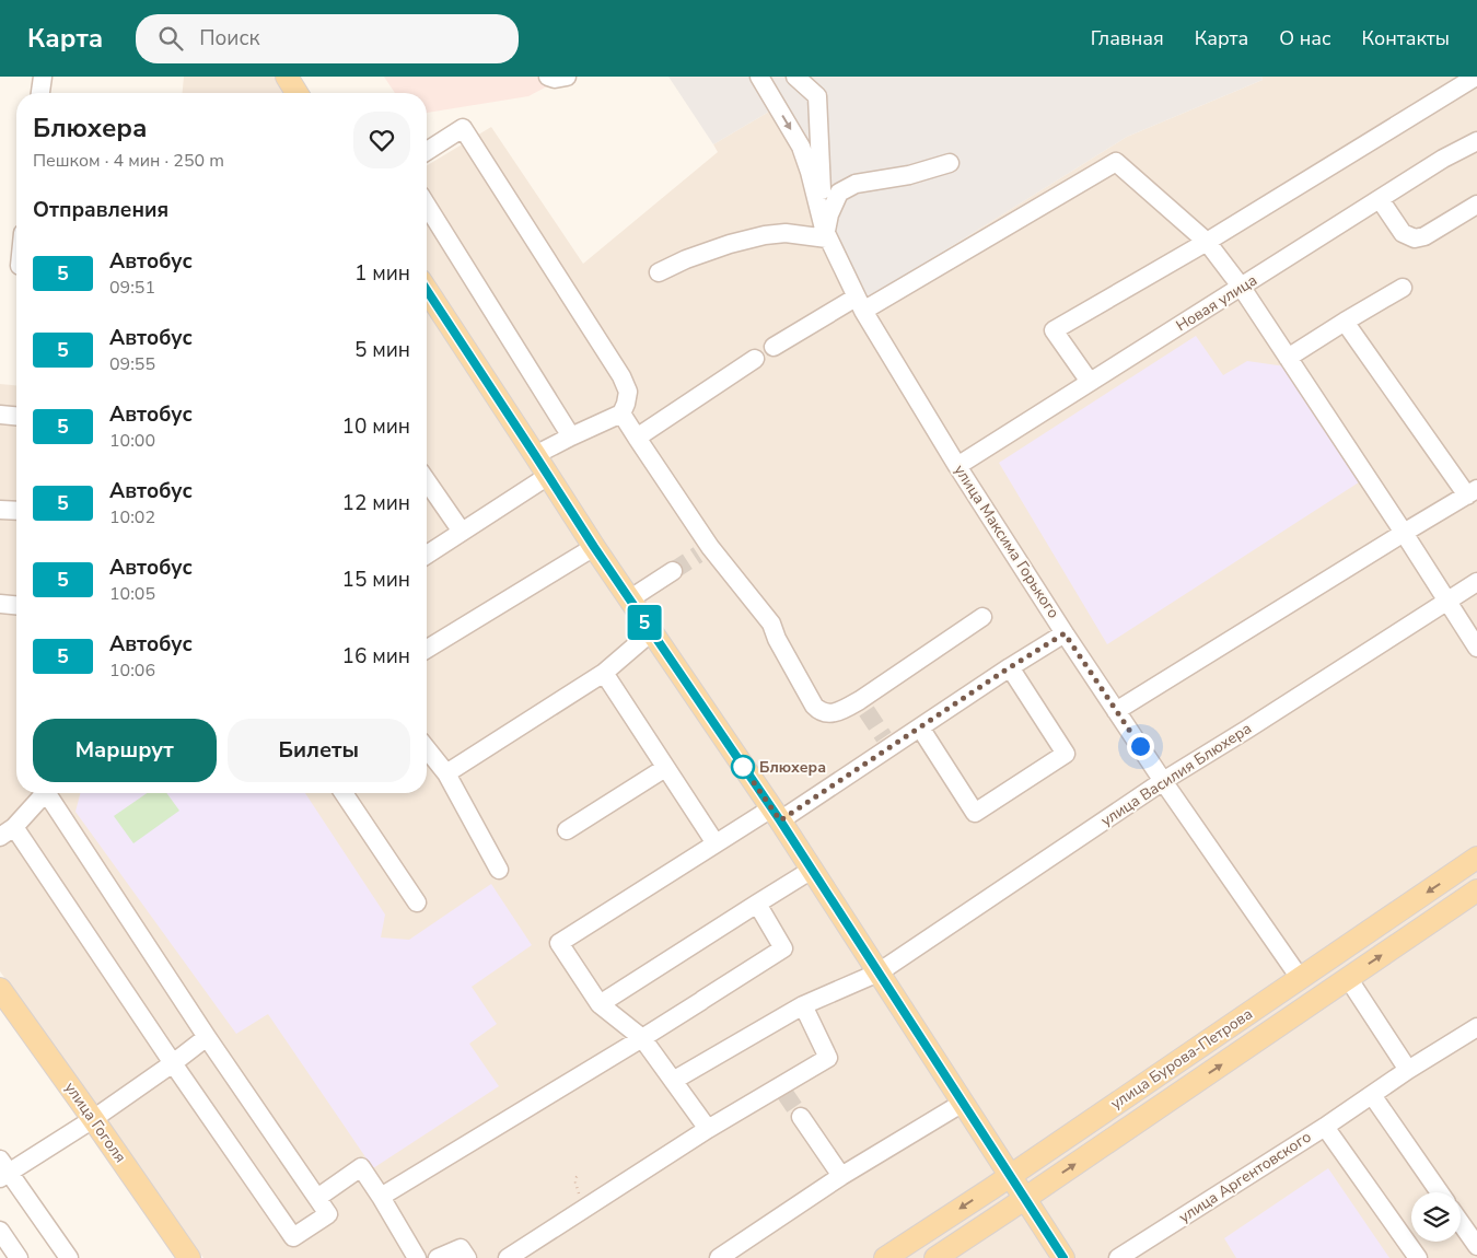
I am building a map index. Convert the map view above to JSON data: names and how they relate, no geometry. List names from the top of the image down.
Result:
{
  "streets": {
    "main road": ["улица Бурова-Петрова", "улица Гоголя"],
    "street": [
      "Новая улица",
      "улица Максима Горького",
      "улица Василия Блюхера",
      "улица Аргентовского"
    ]
  },
  "crossings": [
    ["Новая улица", "улица Максима Горького"],
    ["улица Максима Горького", "улица Василия Блюхера"],
    ["улица Максима Горького", "улица Бурова-Петрова"]
  ],
  "places": ["Блюхера"],
  "lines": ["bus line 5"],
  "page": {
    "header": "Карта",
    "search": "Поиск",
    "nav": [
      "Главная",
      "Карта",
      "О нас",
      "Контакты"
    ],
    "on_map": "5",
    "heading": [
      ["Блюхера", "Пешком · 4 мин · 250 m"],
      "Отправления"
    ],
    "list": [
      {
        "mark": "5",
        "name": "Автобус",
        "note": "09:51",
        "value": "1 мин"
      },
      {
        "mark": "5",
        "name": "Автобус",
        "note": "09:55",
        "value": "5 мин"
      },
      {
        "mark": "5",
        "name": "Автобус",
        "note": "10:00",
        "value": "10 мин"
      },
      {
        "mark": "5",
        "name": "Автобус",
        "note": "10:02",
        "value": "12 мин"
      },
      {
        "mark": "5",
        "name": "Автобус",
        "note": "10:05",
        "value": "15 мин"
      },
      {
        "mark": "5",
        "name": "Автобус",
        "note": "10:06",
        "value": "16 мин"
      }
    ],
    "buttons": ["Маршрут", "Билеты"]
  }
}
